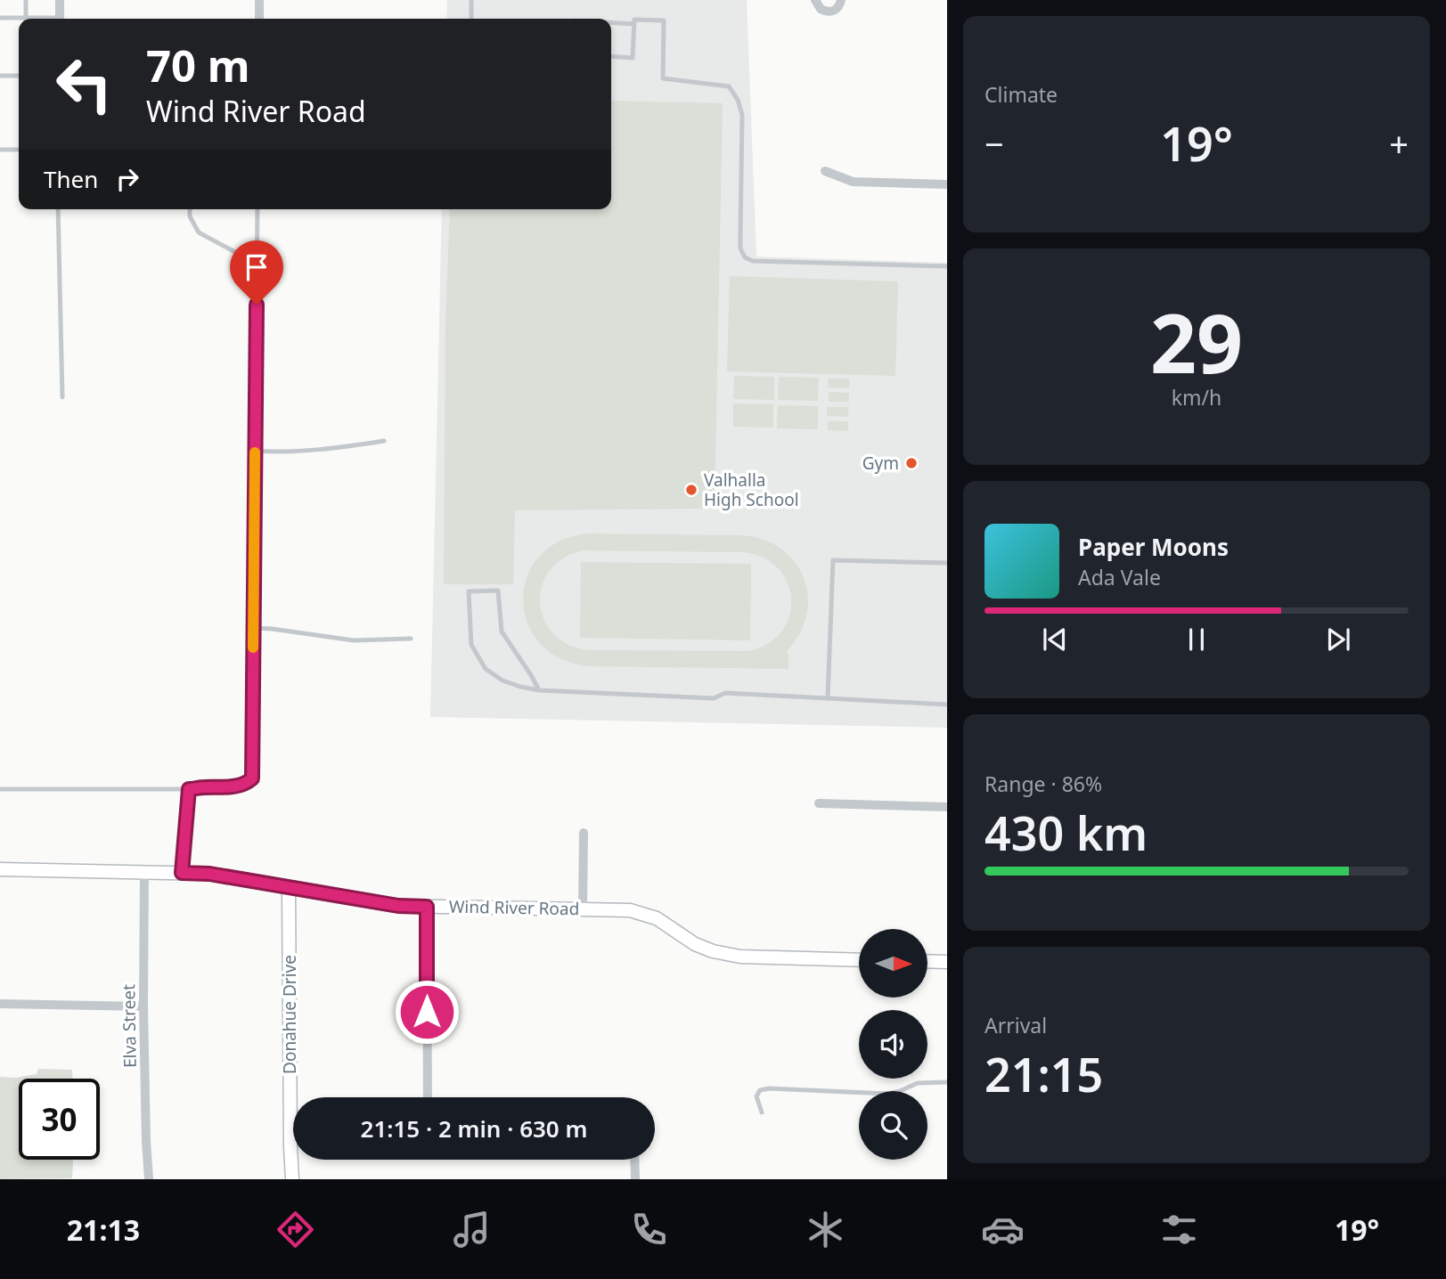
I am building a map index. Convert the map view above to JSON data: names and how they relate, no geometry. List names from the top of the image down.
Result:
{
  "streets": {
    "street": ["Wind River Road", "Donahue Drive", "Elva Street"]
  },
  "crossings": [
    ["Wind River Road", "Donahue Drive"],
    ["Wind River Road", "Elva Street"]
  ],
  "places": ["Gym", "Valhalla High School"],
  "north": "right",
  "page": {
    "tile": [
      "Climate",
      ["29", "km/h"],
      ["Range · 86%", "430 km"],
      ["Arrival", "21:15"]
    ],
    "turn": ["70 m", "Wind River Road"],
    "heat": ["−", "19°", "+"],
    "then": "Then",
    "song": ["Paper Moons", "Ada Vale"],
    "limit": "30",
    "trip": "21:15 · 2 min · 630 m",
    "tabs": ["21:13", "19°"]
  }
}
